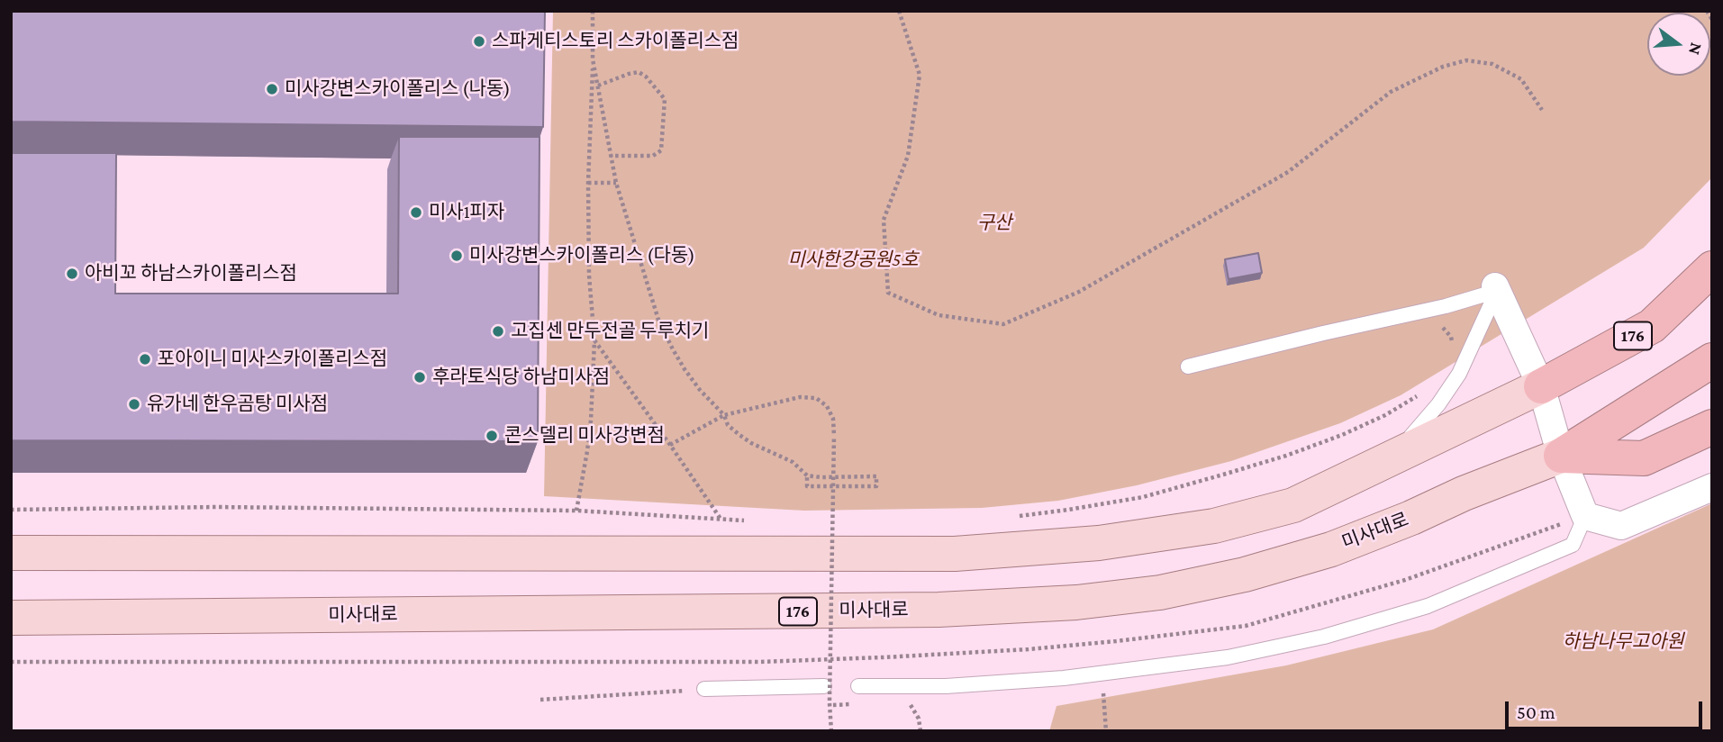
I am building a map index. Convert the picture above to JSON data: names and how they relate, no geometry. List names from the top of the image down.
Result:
{
  "streets": {
    "highway": ["176"],
    "main road": ["미사대로"]
  },
  "crossings": [
    ["176", "미사대로"]
  ],
  "parks": ["구산", "미사한강공원5호", "하남나무고아원"],
  "places": [
    "스파게티스토리 스카이폴리스점",
    "미사강변스카이폴리스 (나동)",
    "미사1피자",
    "미사강변스카이폴리스 (다동)",
    "아비꼬 하남스카이폴리스점",
    "고집센 만두전골 두루치기",
    "포아이니 미사스카이폴리스점",
    "후라토식당 하남미사점",
    "유가네 한우곰탕 미사점",
    "콘스델리 미사강변점"
  ],
  "scale_bar": "50 m",
  "north": "right"
}
